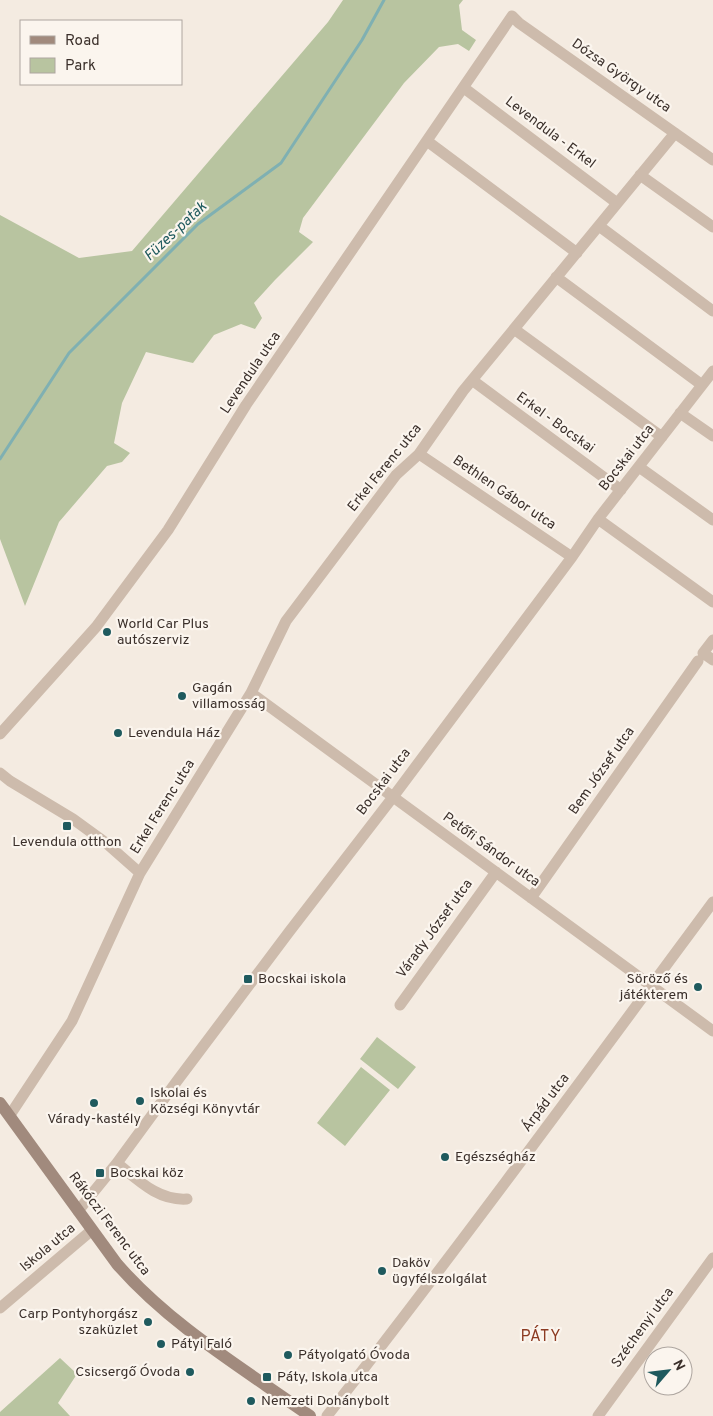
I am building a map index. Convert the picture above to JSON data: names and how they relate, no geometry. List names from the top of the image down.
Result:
{
  "streets": {
    "main road": ["Rákóczi Ferenc utca"],
    "street": [
      "Dózsa György utca",
      "Levendula - Erkel",
      "Levendula utca",
      "Erkel - Bocskai",
      "Bocskai utca",
      "Erkel Ferenc utca",
      "Bethlen Gábor utca",
      "Bem József utca",
      "Petőfi Sándor utca",
      "Várady József utca",
      "Árpád utca",
      "Iskola utca",
      "Széchenyi utca"
    ]
  },
  "crossings": [
    ["Dózsa György utca", "Levendula utca"],
    ["Dózsa György utca", "Erkel Ferenc utca"],
    ["Levendula - Erkel", "Levendula utca"],
    ["Levendula - Erkel", "Erkel Ferenc utca"],
    ["Erkel - Bocskai", "Bocskai utca"],
    ["Erkel - Bocskai", "Erkel Ferenc utca"],
    ["Bocskai utca", "Bethlen Gábor utca"],
    ["Bocskai utca", "Petőfi Sándor utca"],
    ["Bocskai utca", "Rákóczi Ferenc utca"],
    ["Erkel Ferenc utca", "Bethlen Gábor utca"],
    ["Erkel Ferenc utca", "Petőfi Sándor utca"],
    ["Erkel Ferenc utca", "Rákóczi Ferenc utca"],
    ["Bem József utca", "Petőfi Sándor utca"],
    ["Petőfi Sándor utca", "Várady József utca"],
    ["Petőfi Sándor utca", "Árpád utca"],
    ["Rákóczi Ferenc utca", "Iskola utca"]
  ],
  "districts": ["PÁTY"],
  "water": ["Füzes-patak"],
  "places": {
    "other": [
      "World Car Plus autószerviz",
      "Gagán villamosság",
      "Levendula Ház",
      "Söröző és játékterem",
      "Iskolai és Községi Könyvtár",
      "Várady-kastély",
      "Egészségház",
      "Daköv ügyfélszolgálat",
      "Carp Pontyhorgász szaküzlet",
      "Pátyi Faló",
      "Pátyolgató Óvoda",
      "Csicsergő Óvoda",
      "Nemzeti Dohánybolt"
    ],
    "transit": [
      "Levendula otthon",
      "Bocskai iskola",
      "Bocskai köz",
      "Páty, Iskola utca"
    ]
  },
  "legend": ["Road", "Park"],
  "north": "top right"
}
